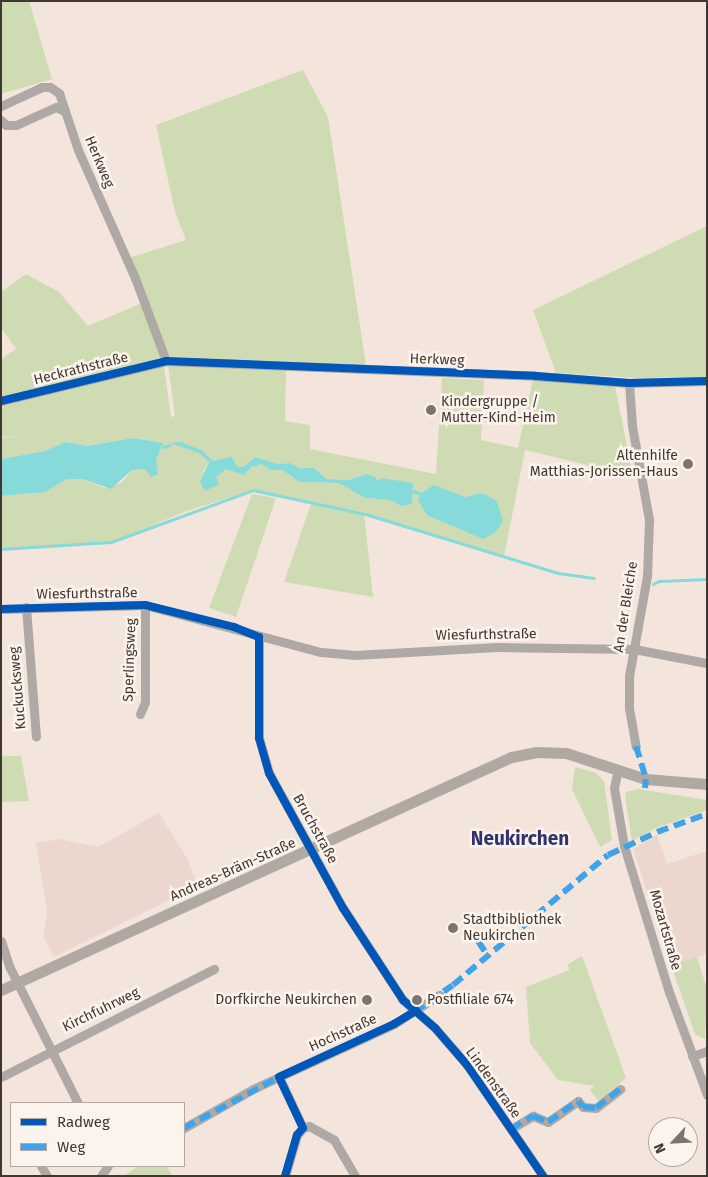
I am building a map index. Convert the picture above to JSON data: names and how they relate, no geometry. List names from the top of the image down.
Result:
{
  "streets": {
    "main road": ["Andreas-Bräm-Straße"],
    "street": [
      "Herkweg",
      "Heckrathstraße",
      "Wiesfurthstraße",
      "An der Bleiche",
      "Sperlingsweg",
      "Kuckucksweg",
      "Bruchstraße",
      "Mozartstraße",
      "Kirchfuhrweg",
      "Hochstraße",
      "Lindenstraße"
    ]
  },
  "crossings": [
    ["Herkweg", "Heckrathstraße"],
    ["Herkweg", "An der Bleiche"],
    ["Wiesfurthstraße", "An der Bleiche"],
    ["Wiesfurthstraße", "Sperlingsweg"],
    ["Wiesfurthstraße", "Kuckucksweg"],
    ["Wiesfurthstraße", "Bruchstraße"],
    ["Bruchstraße", "Andreas-Bräm-Straße"],
    ["Bruchstraße", "Hochstraße"],
    ["Bruchstraße", "Lindenstraße"],
    ["Andreas-Bräm-Straße", "Mozartstraße"],
    ["Hochstraße", "Lindenstraße"]
  ],
  "districts": ["Neukirchen"],
  "places": [
    "Kindergruppe / Mutter-Kind-Heim",
    "Altenhilfe Matthias-Jorissen-Haus",
    "Stadtbibliothek Neukirchen",
    "Dorfkirche Neukirchen",
    "Postfiliale 674"
  ],
  "legend": ["Radweg", "Weg"],
  "north": "bottom left"
}
